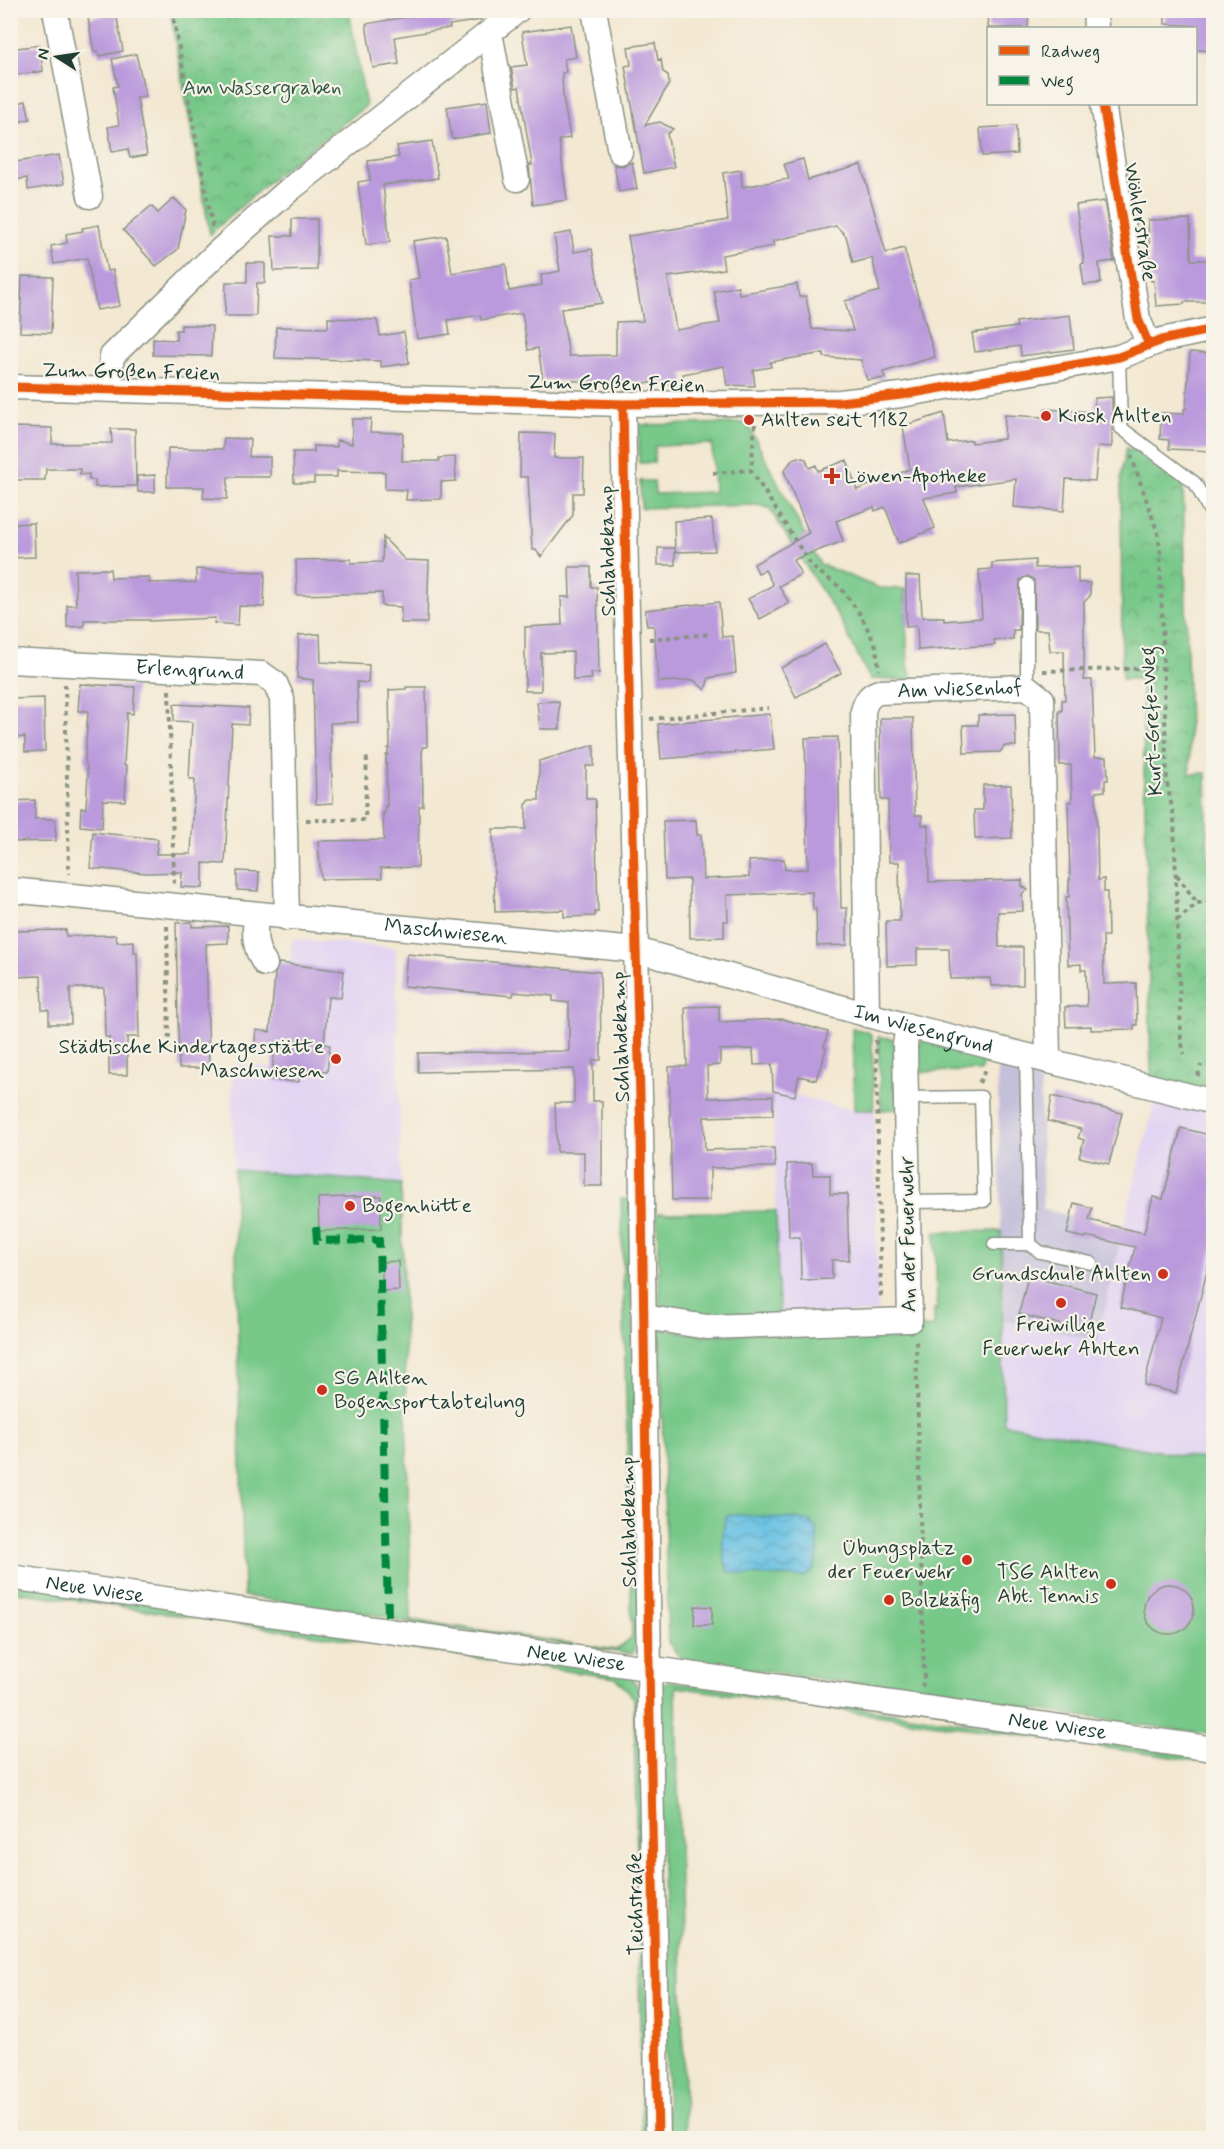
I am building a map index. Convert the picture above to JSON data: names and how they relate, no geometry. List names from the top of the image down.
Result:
{
  "streets": {
    "street": [
      "Wöhlerstraße",
      "Zum Großen Freien",
      "Schlahdekamp",
      "Erlengrund",
      "Am Wiesenhof",
      "Maschwiesen",
      "Im Wiesengrund",
      "An der Feuerwehr",
      "Neue Wiese",
      "Teichstraße"
    ],
    "path": ["Kurt-Grefe-Weg"]
  },
  "crossings": [
    ["Wöhlerstraße", "Zum Großen Freien"],
    ["Zum Großen Freien", "Schlahdekamp"],
    ["Schlahdekamp", "Maschwiesen"],
    ["Schlahdekamp", "Im Wiesengrund"],
    ["Schlahdekamp", "An der Feuerwehr"],
    ["Schlahdekamp", "Neue Wiese"],
    ["Schlahdekamp", "Teichstraße"],
    ["Erlengrund", "Maschwiesen"],
    ["Am Wiesenhof", "Im Wiesengrund"],
    ["Maschwiesen", "Im Wiesengrund"],
    ["Im Wiesengrund", "An der Feuerwehr"],
    ["Neue Wiese", "Teichstraße"]
  ],
  "parks": ["Am Wassergraben"],
  "places": {
    "other": [
      "Kiosk Ahlten",
      "Ahlten seit 1182",
      "Städtische Kindertagesstätte Maschwiesen",
      "Bogenhütte",
      "Grundschule Ahlten",
      "Freiwillige Feuerwehr Ahlten",
      "SG Ahlten Bogensportabteilung",
      "Übungsplatz der Feuerwehr",
      "TSG Ahlten Abt. Tennis",
      "Bolzkäfig"
    ],
    "health": ["Löwen-Apotheke"]
  },
  "legend": ["Radweg", "Weg"],
  "north": "left"
}
